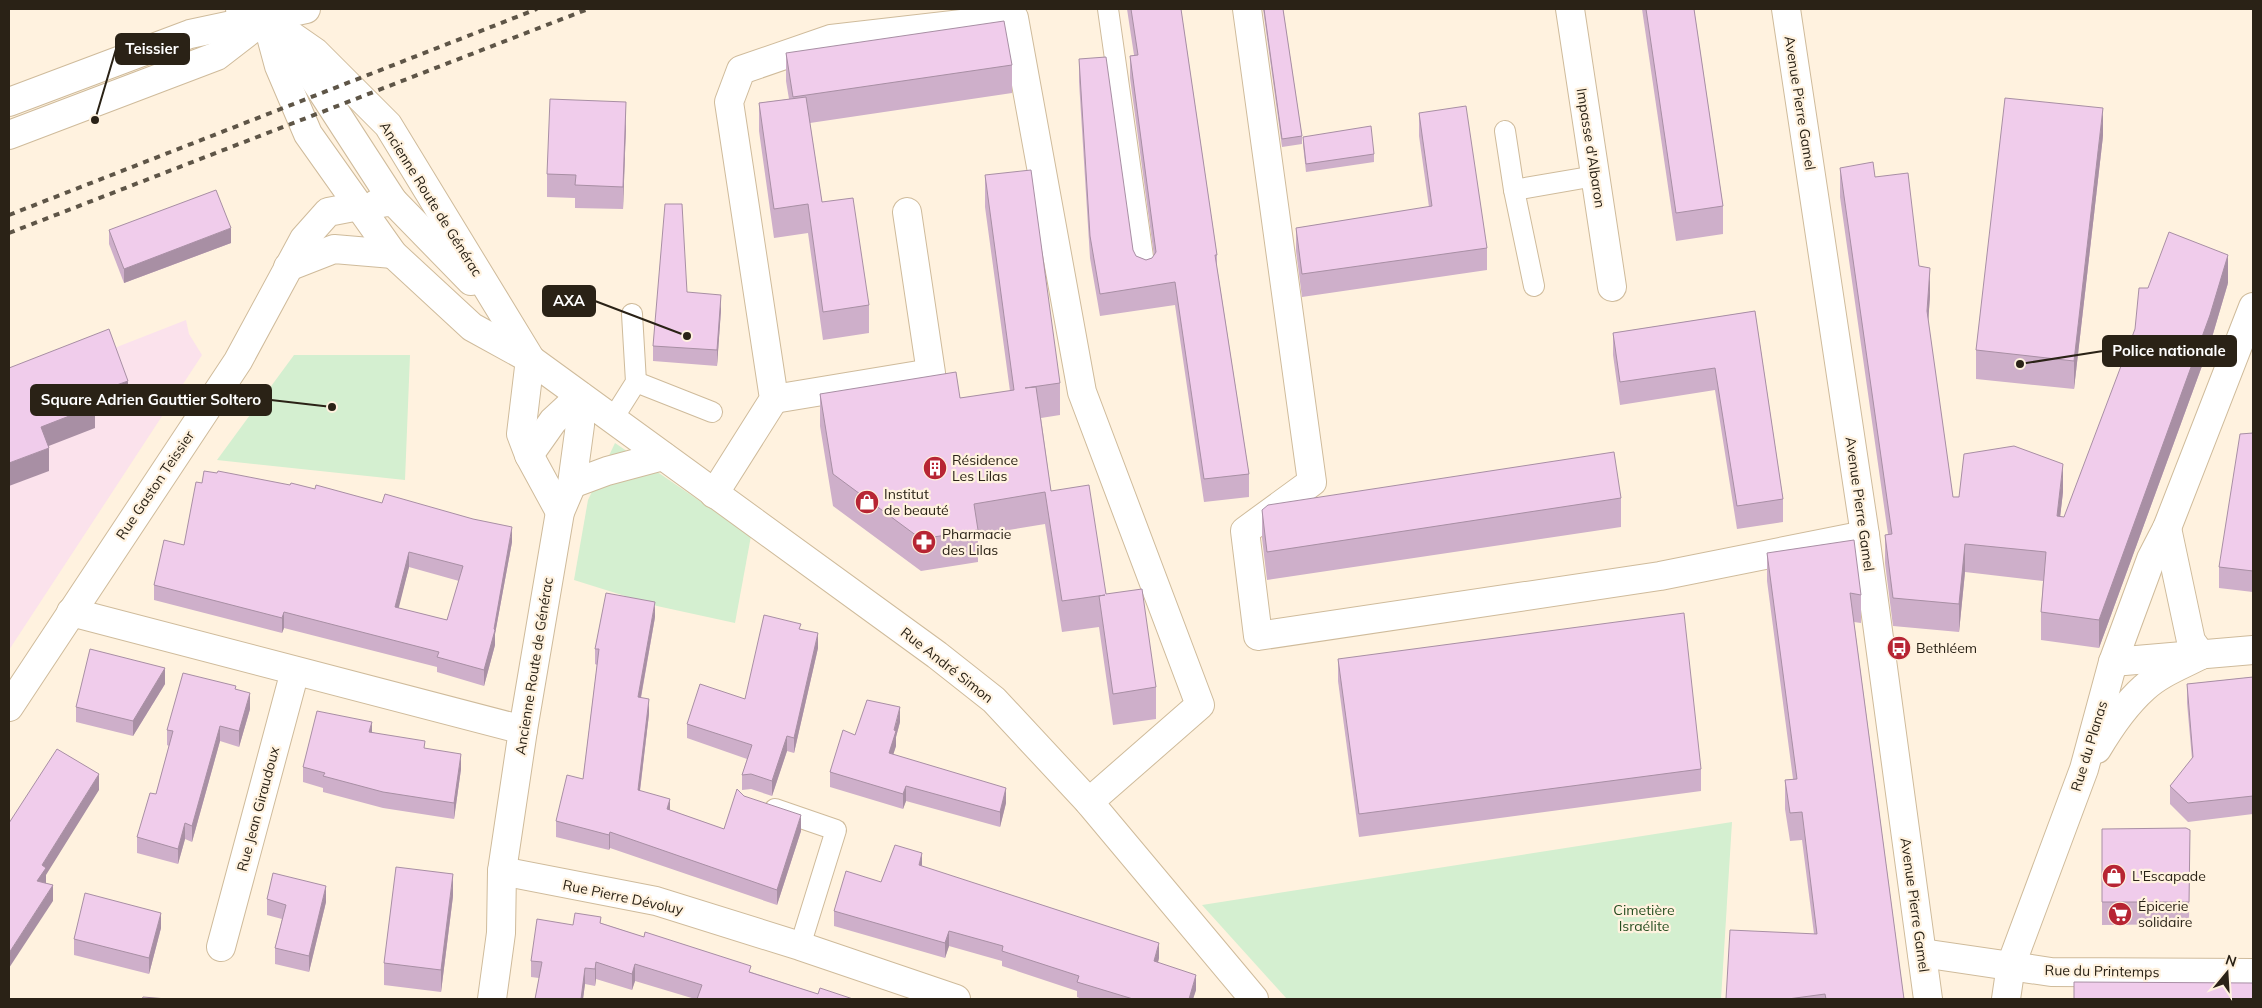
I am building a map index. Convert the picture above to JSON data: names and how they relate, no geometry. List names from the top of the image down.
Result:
{
  "streets": {
    "street": [
      "Avenue Pierre Gamel",
      "Impasse d'Albaron",
      "Ancienne Route de Générac",
      "Rue Gaston Teissier",
      "Rue André Simon",
      "Rue du Planas",
      "Rue Jean Giraudoux",
      "Rue Pierre Dévoluy",
      "Rue du Printemps"
    ]
  },
  "crossings": [
    ["Avenue Pierre Gamel", "Rue du Printemps"],
    ["Ancienne Route de Générac", "Rue Gaston Teissier"],
    ["Ancienne Route de Générac", "Rue André Simon"],
    ["Ancienne Route de Générac", "Rue Pierre Dévoluy"],
    ["Rue du Planas", "Rue du Printemps"]
  ],
  "parks": ["Cimetière Israélite"],
  "places": {
    "other": [
      "Teissier",
      "AXA",
      "Police nationale",
      "Square Adrien Gauttier Soltero"
    ],
    "building": ["Résidence Les Lilas"],
    "shop": ["Institut de beauté", "L'Escapade"],
    "pharmacy": ["Pharmacie des Lilas"],
    "bus stop": ["Bethléem"],
    "supermarket": ["Épicerie solidaire"]
  },
  "north": "top"
}
